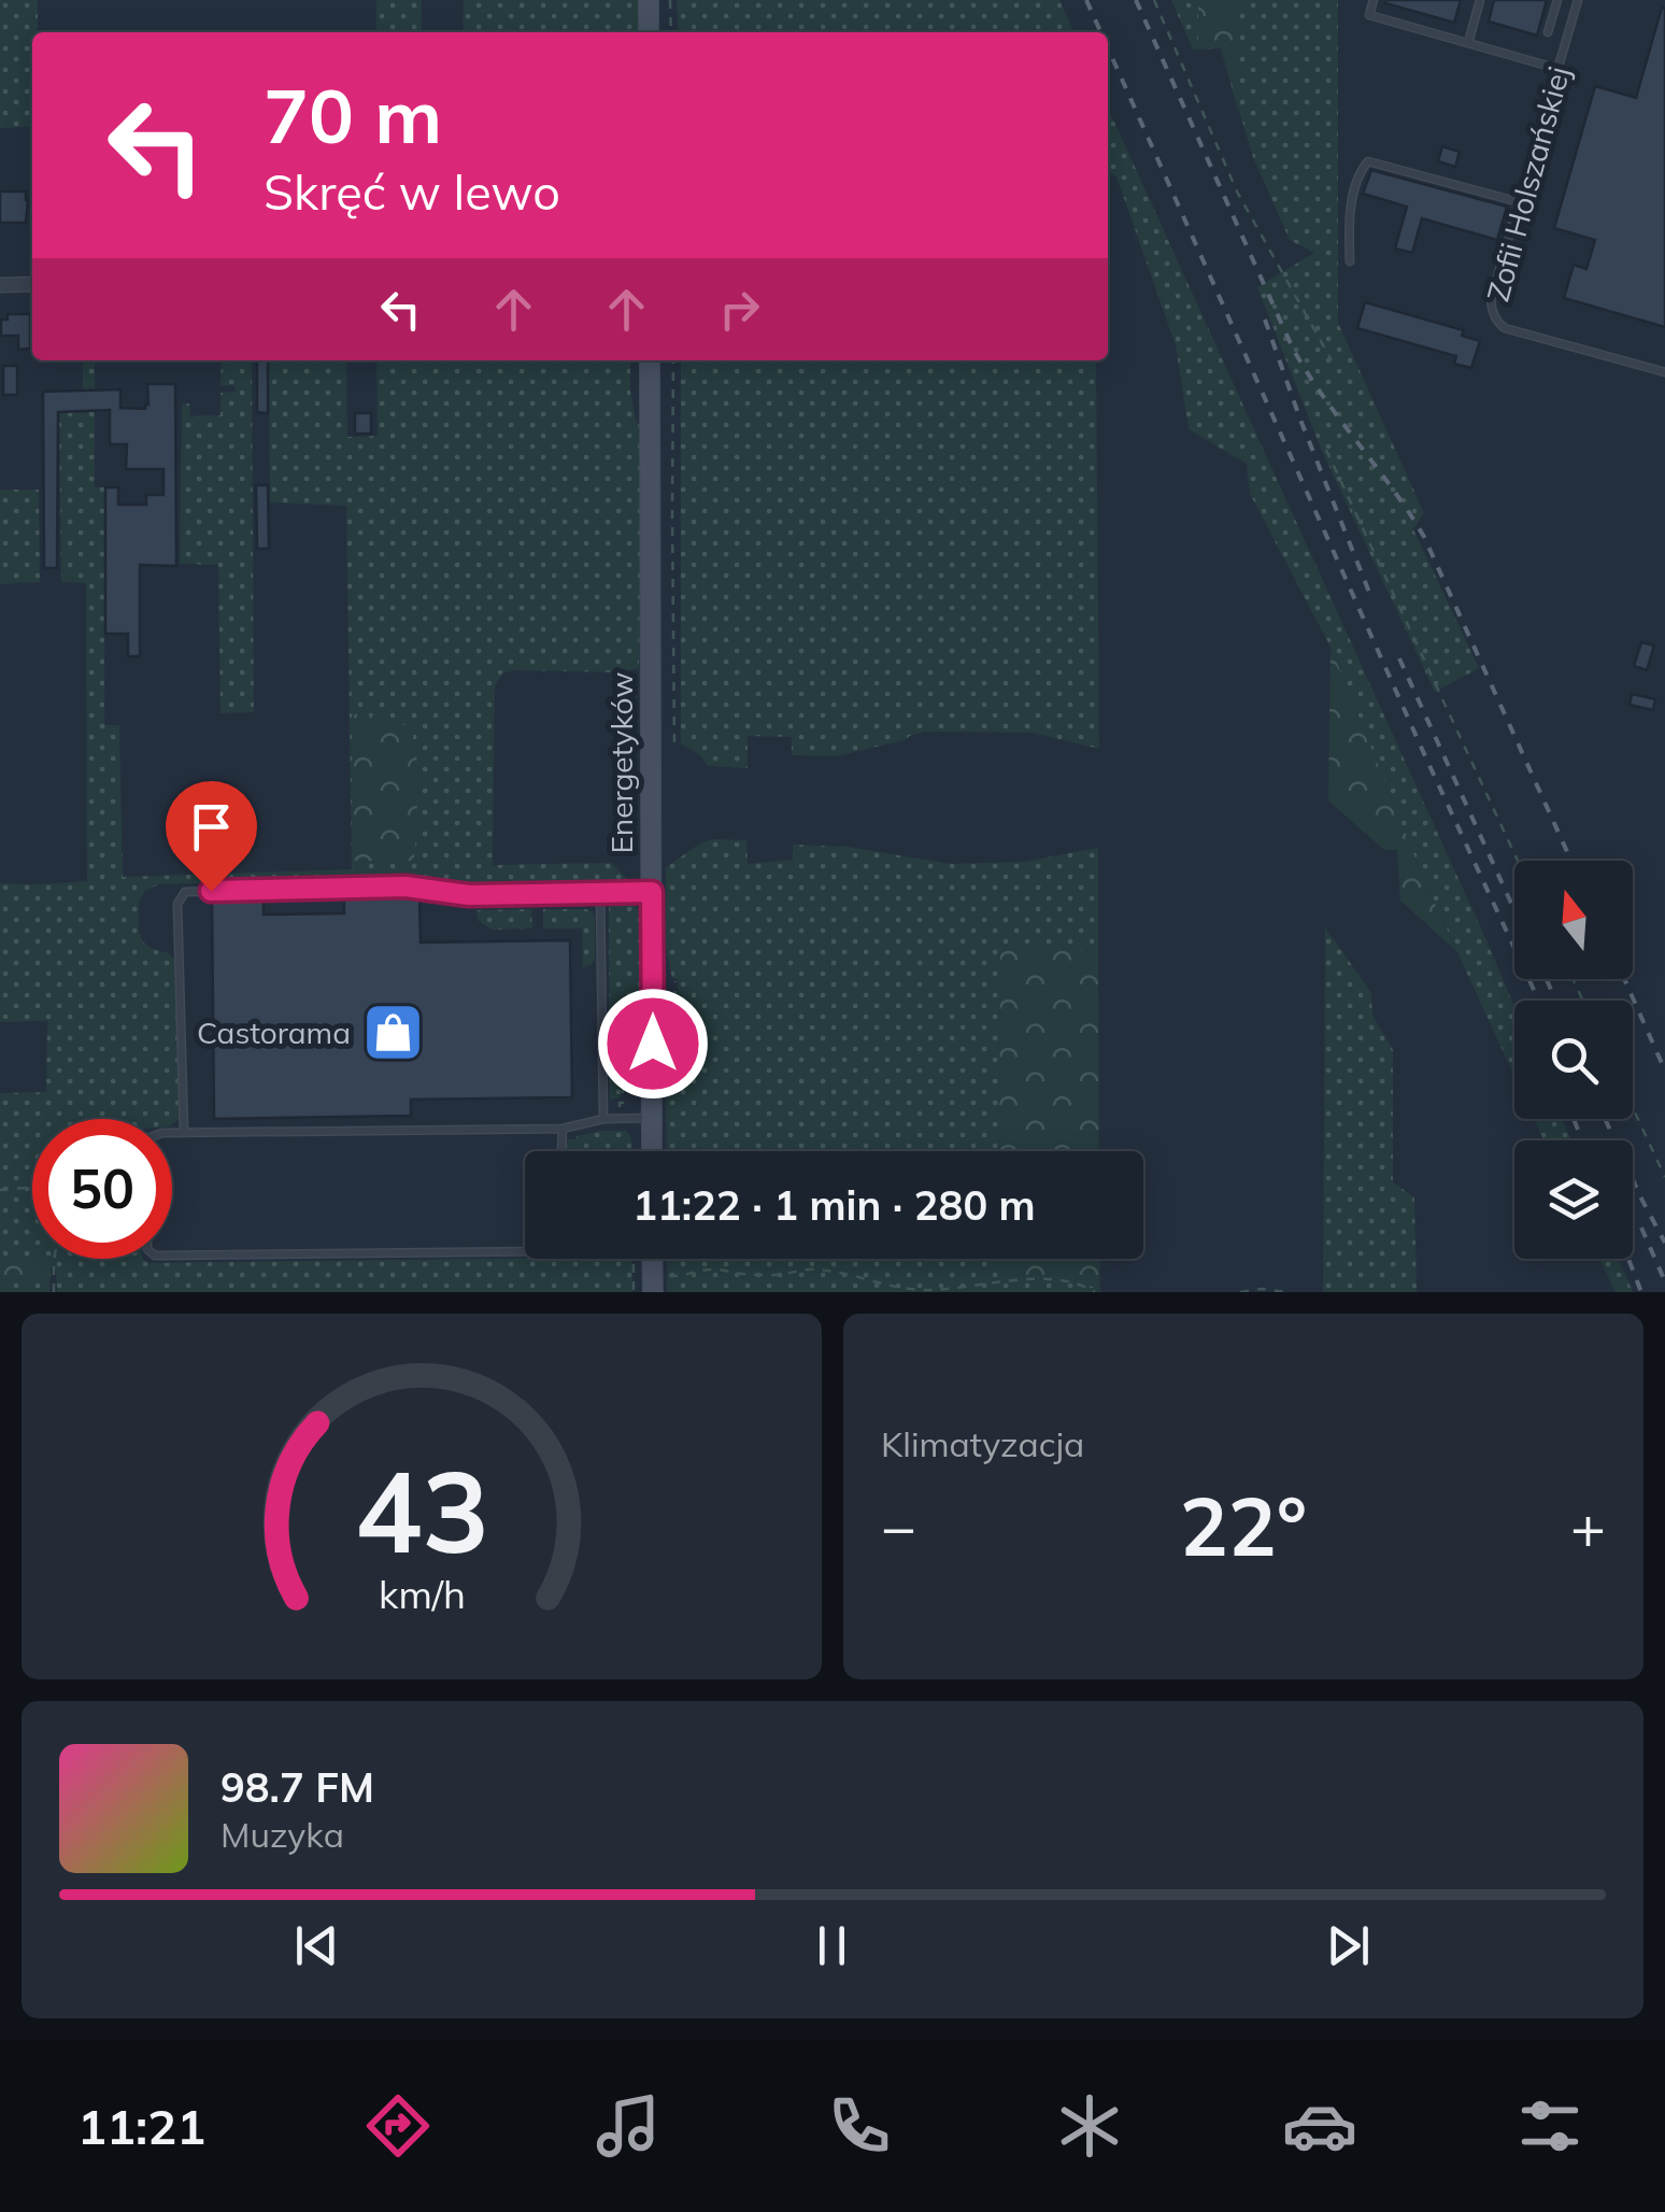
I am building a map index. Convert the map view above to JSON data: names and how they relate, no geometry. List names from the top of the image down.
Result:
{
  "streets": {
    "main road": ["Energetyków"],
    "lane": ["Zofii Holszańskiej"]
  },
  "places": {
    "shop": ["Castorama"]
  },
  "north": "top",
  "page": {
    "turn": ["70 m", "Skręć w lewo"],
    "limit": "50",
    "trip": "11:22 · 1 min · 280 m",
    "tile": "Klimatyzacja",
    "heat": ["−", "22°", "+"],
    "song": ["98.7 FM", "Muzyka"],
    "tabs": "11:21",
    "gauge": ["43", "km/h"]
  }
}
